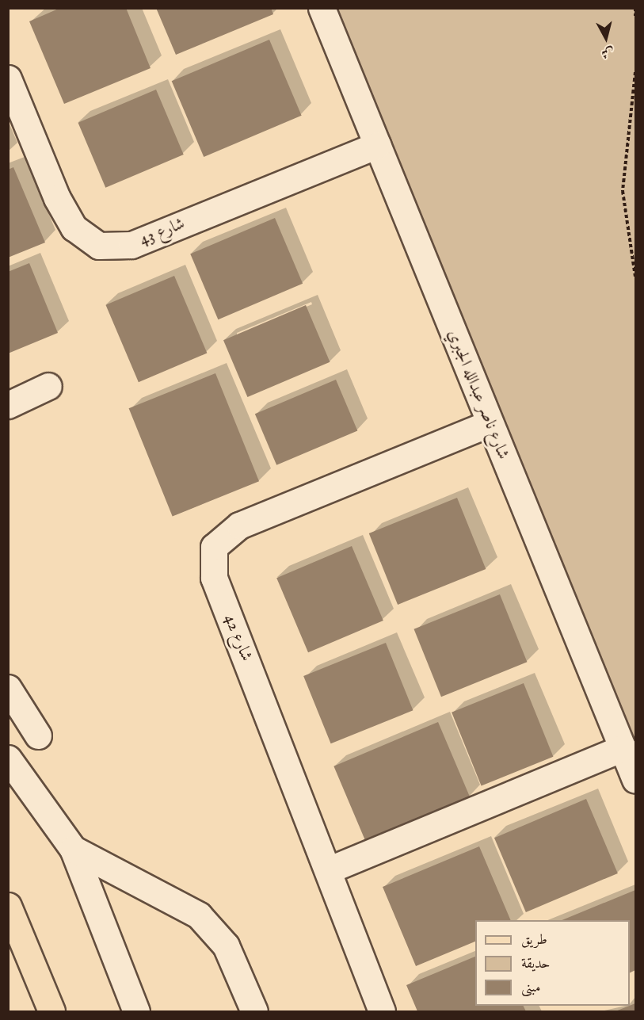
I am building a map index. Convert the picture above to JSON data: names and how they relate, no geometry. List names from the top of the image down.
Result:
{
  "streets": {
    "street": ["شارع 43", "شارع ناصر عبدالله الجبري", "شارع 42"]
  },
  "crossings": [
    ["شارع 43", "شارع ناصر عبدالله الجبري"],
    ["شارع ناصر عبدالله الجبري", "شارع 42"]
  ],
  "legend": ["طريق", "حديقة", "مبنى"],
  "north": "bottom"
}
